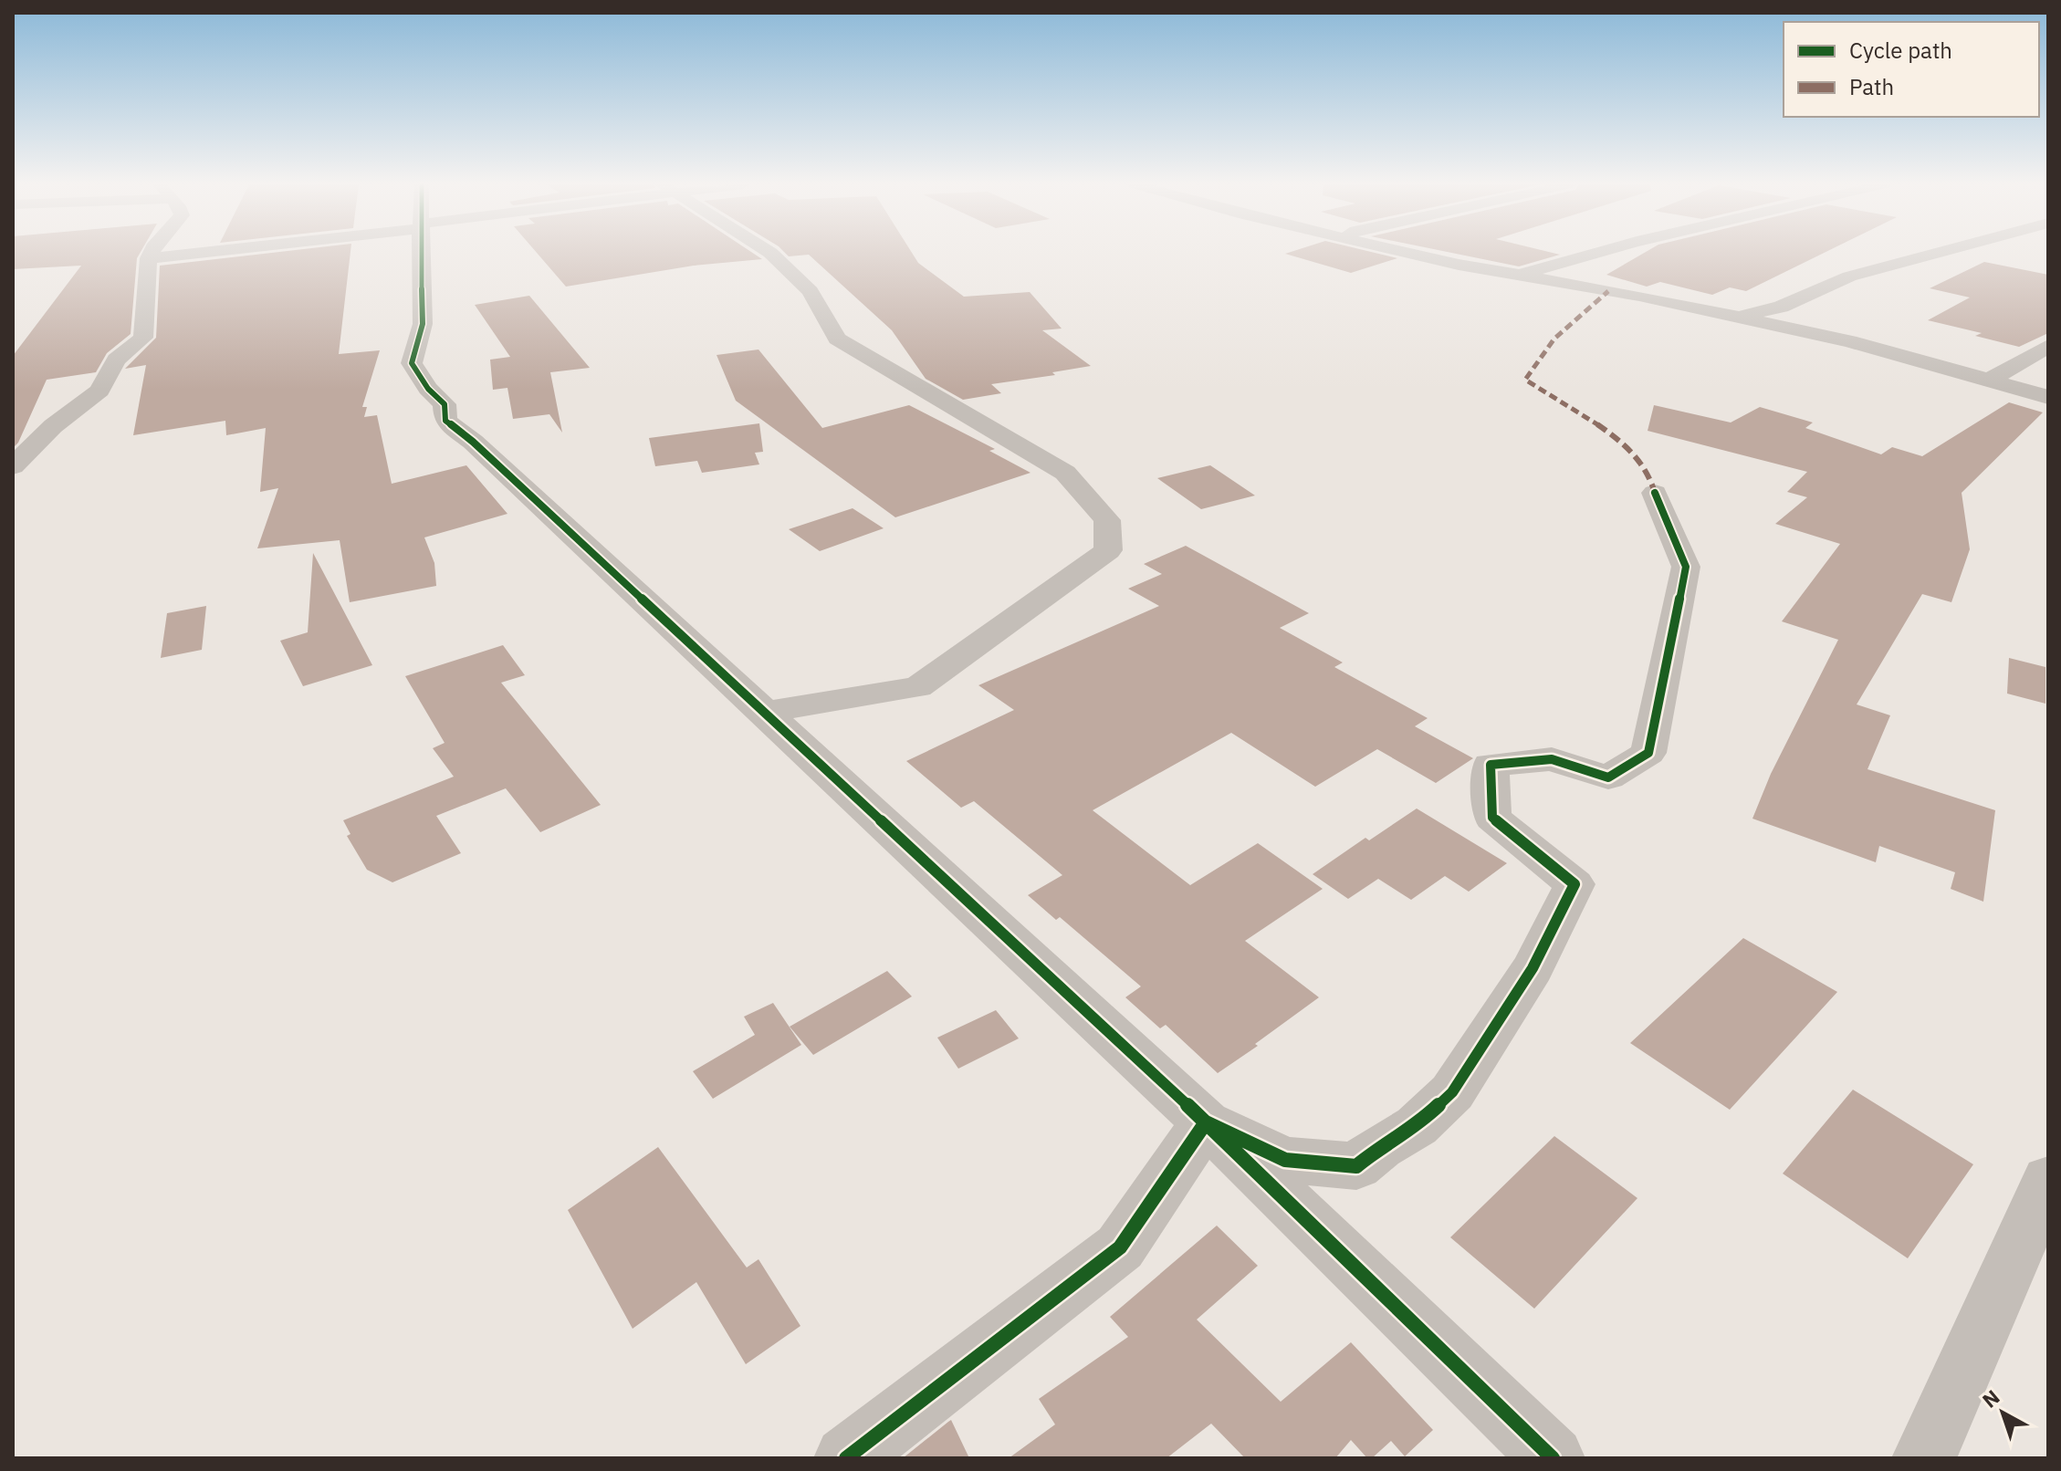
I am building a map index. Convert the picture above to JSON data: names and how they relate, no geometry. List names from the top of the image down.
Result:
{
  "legend": ["Cycle path", "Path"],
  "north": "top left"
}
